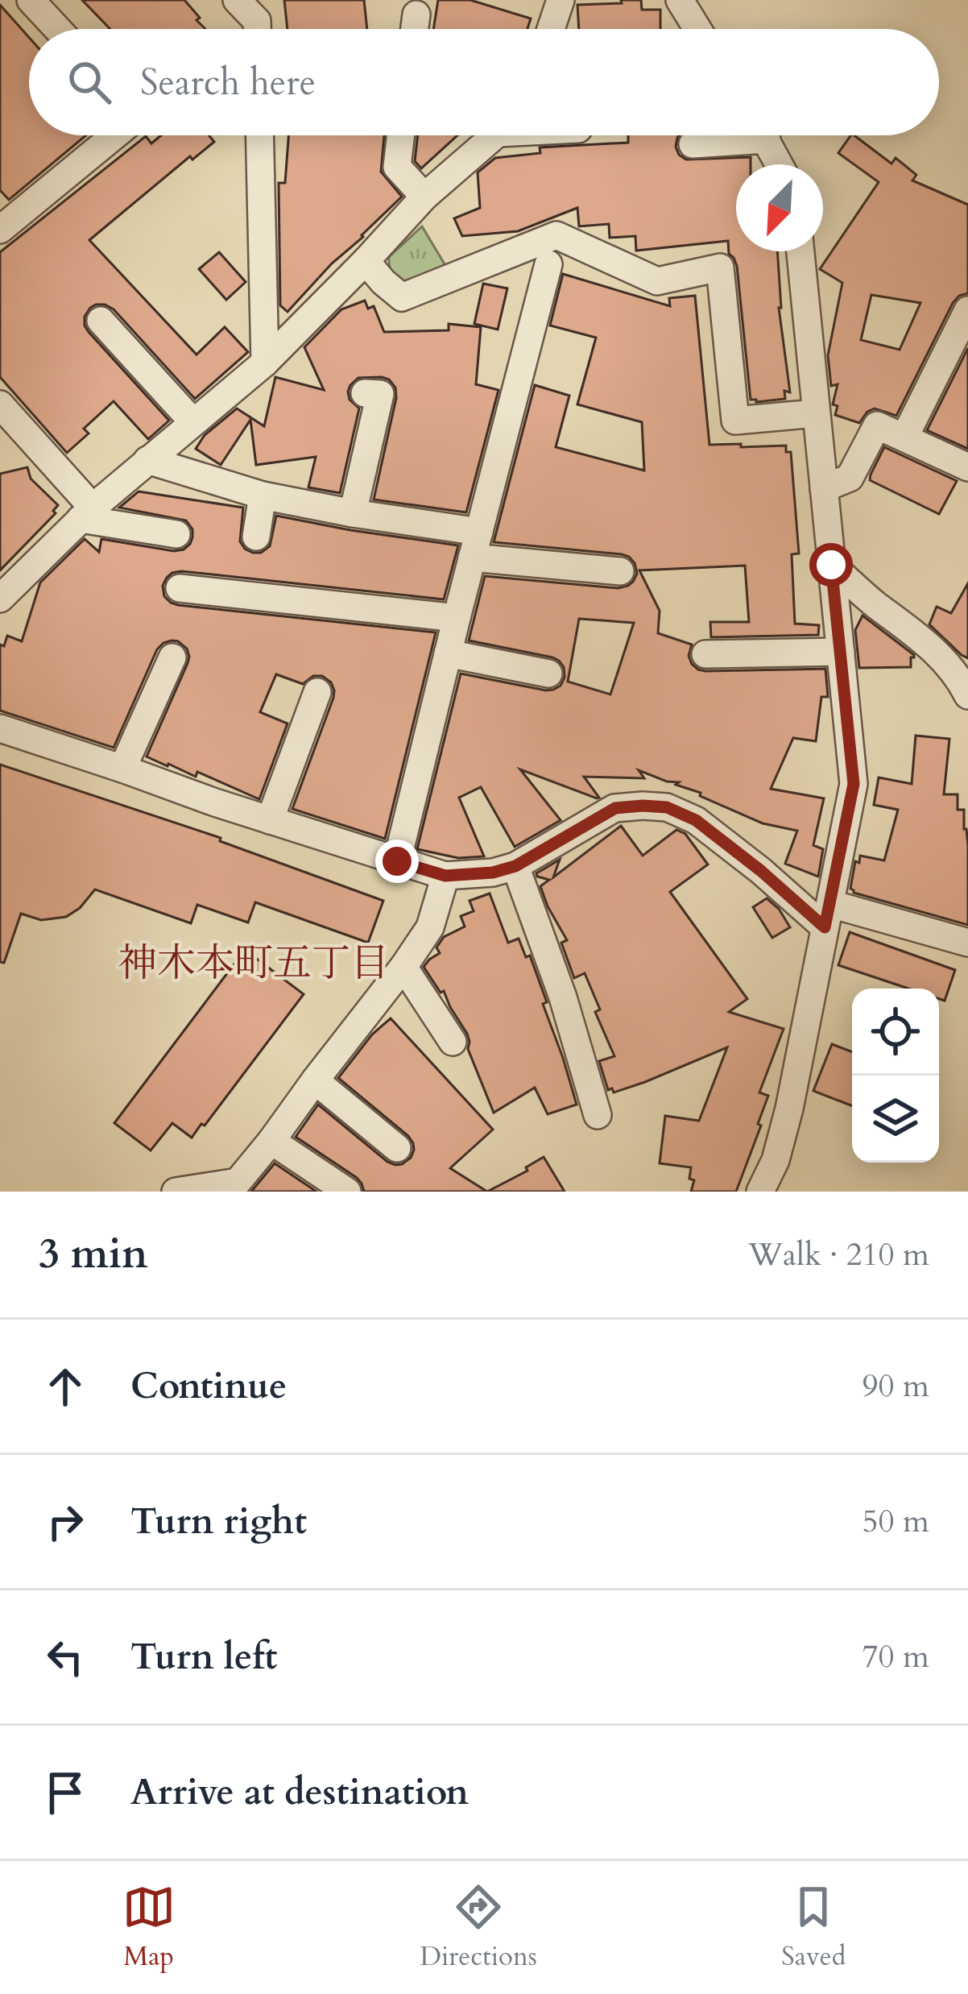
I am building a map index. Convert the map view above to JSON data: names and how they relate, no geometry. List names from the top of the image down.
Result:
{
  "districts": ["神木本町五丁目"],
  "north": "bottom left",
  "page": {
    "search": "Search here",
    "heading": ["3 min", "Walk · 210 m"],
    "list": [
      ["Continue", "90 m"],
      ["Turn right", "50 m"],
      ["Turn left", "70 m"],
      "Arrive at destination"
    ],
    "nav": ["Map", "Directions", "Saved"]
  }
}
